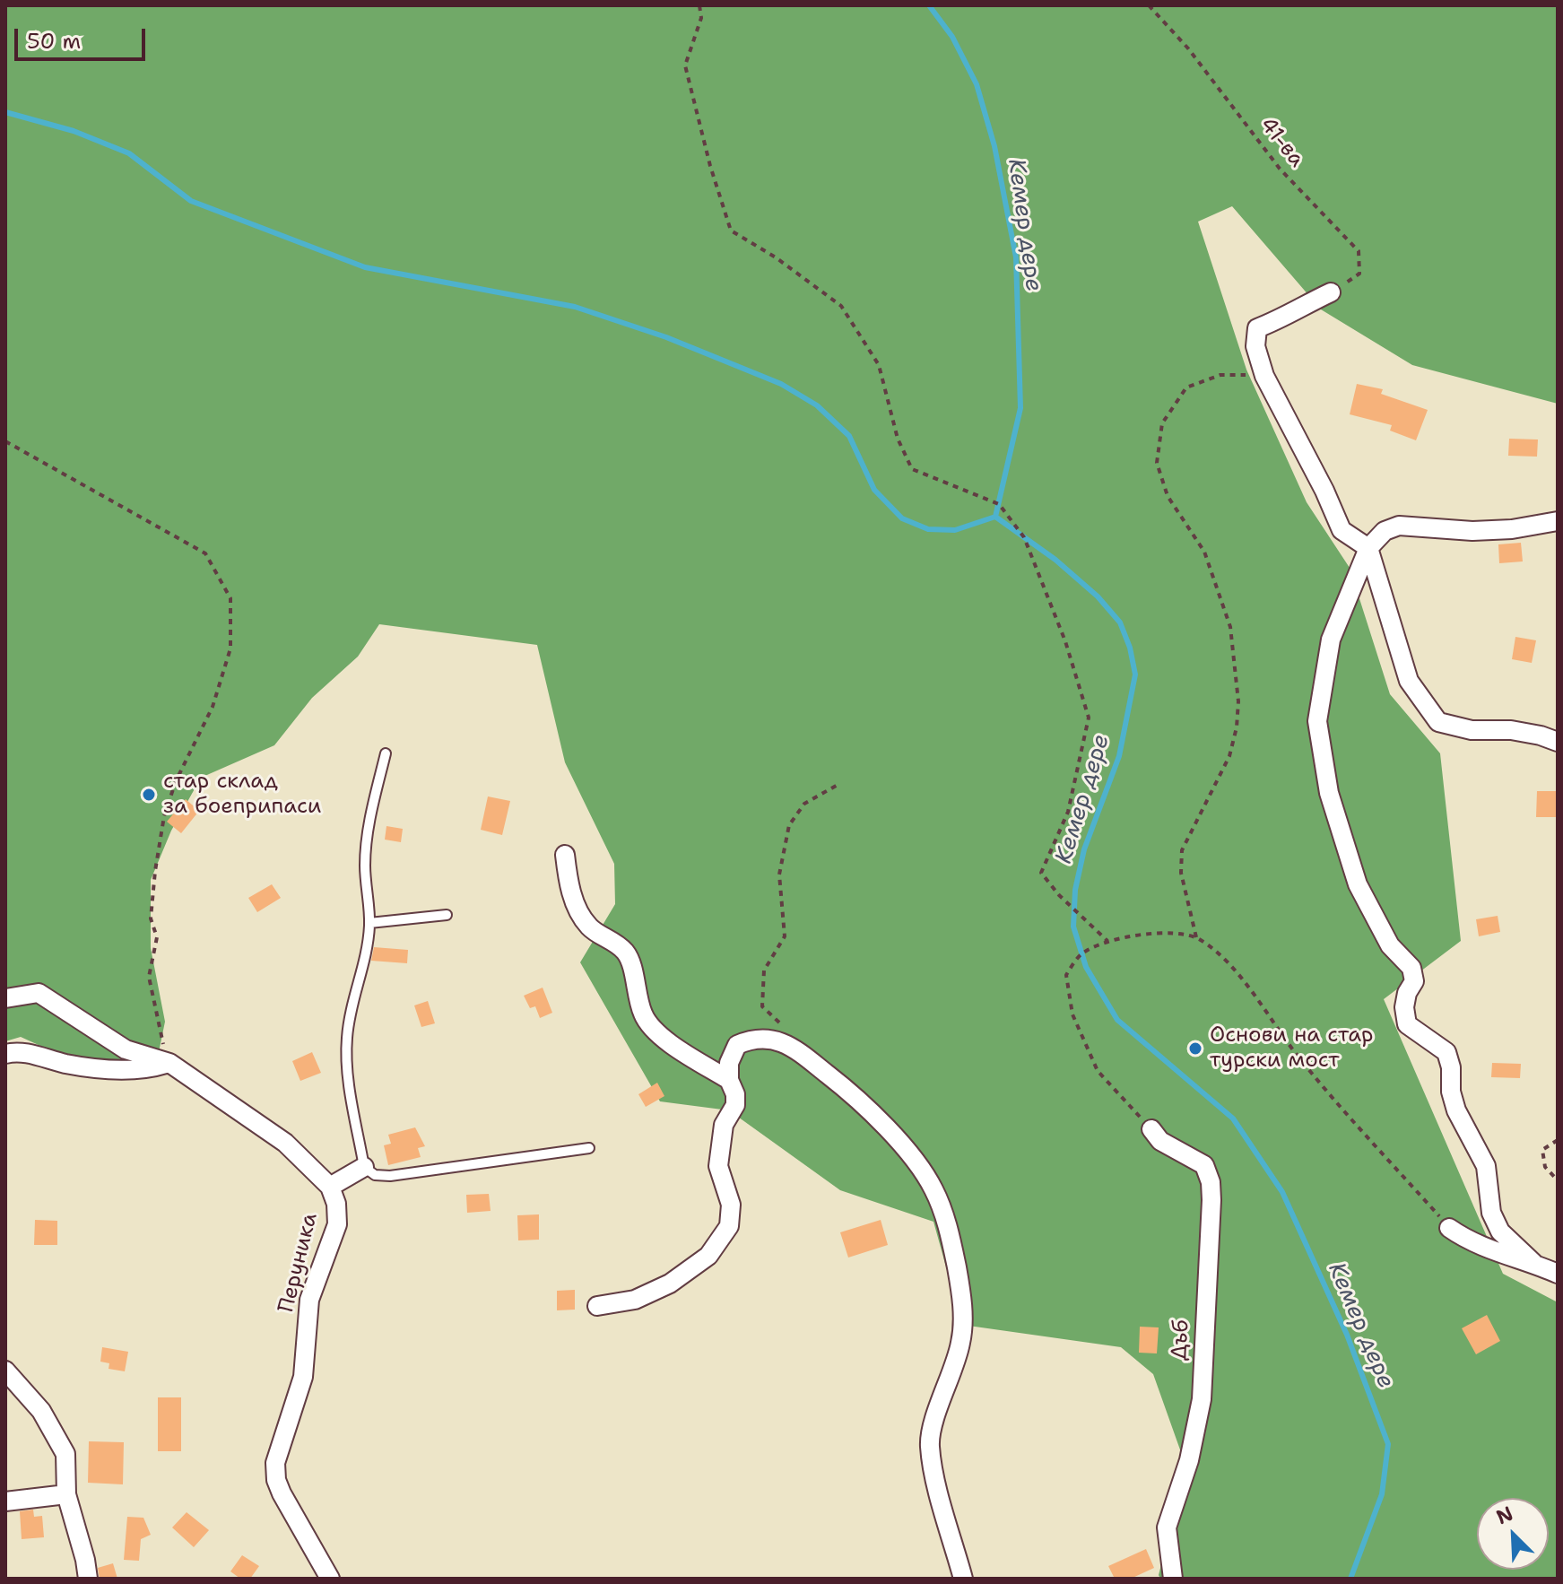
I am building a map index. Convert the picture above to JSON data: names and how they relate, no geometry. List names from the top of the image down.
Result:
{
  "streets": {
    "street": ["Перуника", "Дъб"],
    "path": ["41-ва"]
  },
  "water": ["Кемер дере"],
  "places": ["стар склад за боеприпаси", "Основи на стар турски мост"],
  "scale_bar": "50 m",
  "north": "top left"
}
